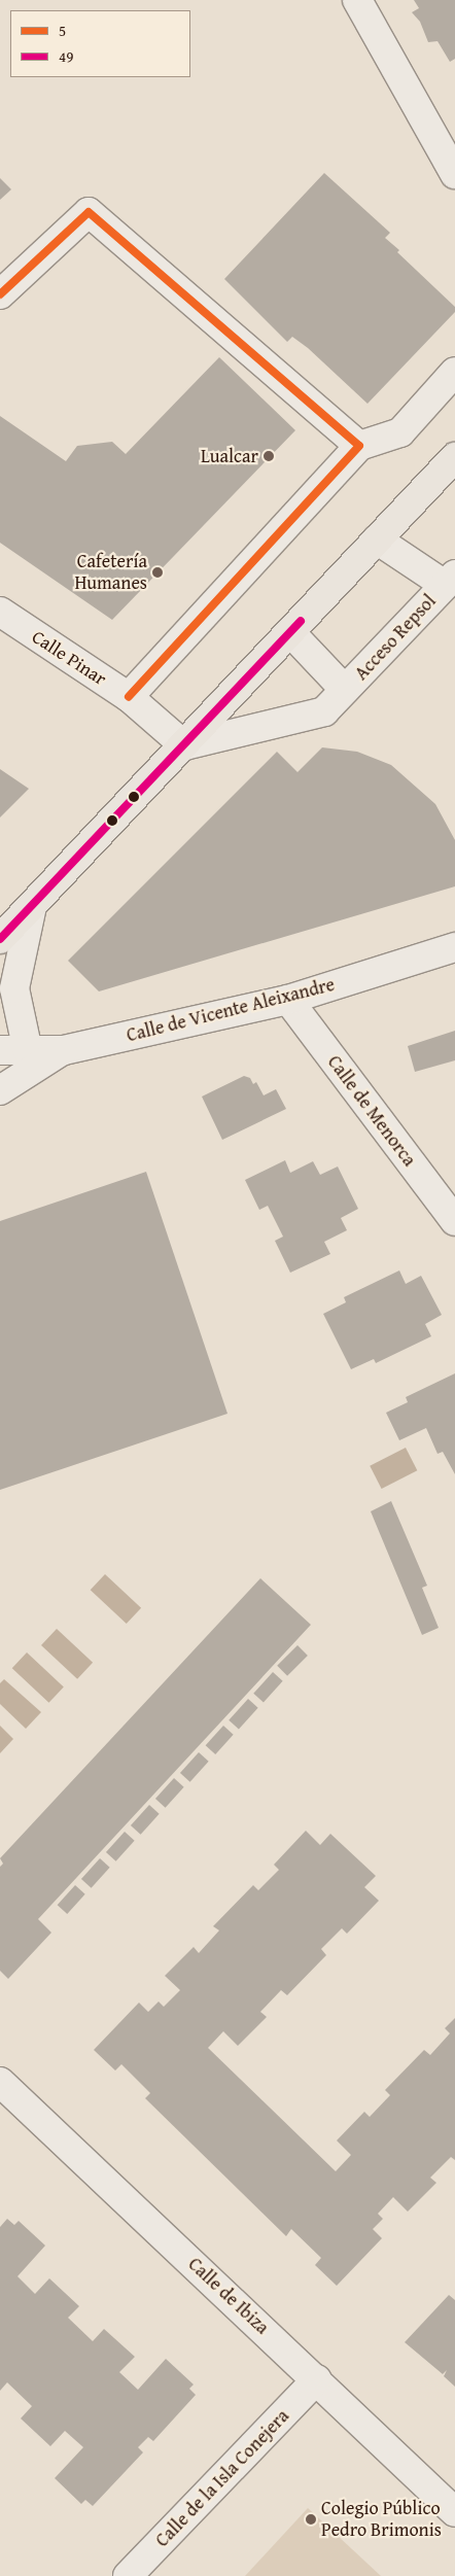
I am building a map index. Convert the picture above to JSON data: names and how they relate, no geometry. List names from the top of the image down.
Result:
{
  "streets": {
    "street": [
      "Acceso Repsol",
      "Calle Pinar",
      "Calle de Vicente Aleixandre",
      "Calle de Menorca",
      "Calle de Ibiza",
      "Calle de la Isla Conejera"
    ]
  },
  "crossings": [
    ["Acceso Repsol", "Calle Pinar"],
    ["Calle de Vicente Aleixandre", "Calle de Menorca"],
    ["Calle de Ibiza", "Calle de la Isla Conejera"]
  ],
  "places": ["Lualcar", "Cafetería Humanes", "Colegio Público Pedro Brimonis"],
  "lines": ["transit line 5", "transit line 49"],
  "legend": ["5", "49"]
}
